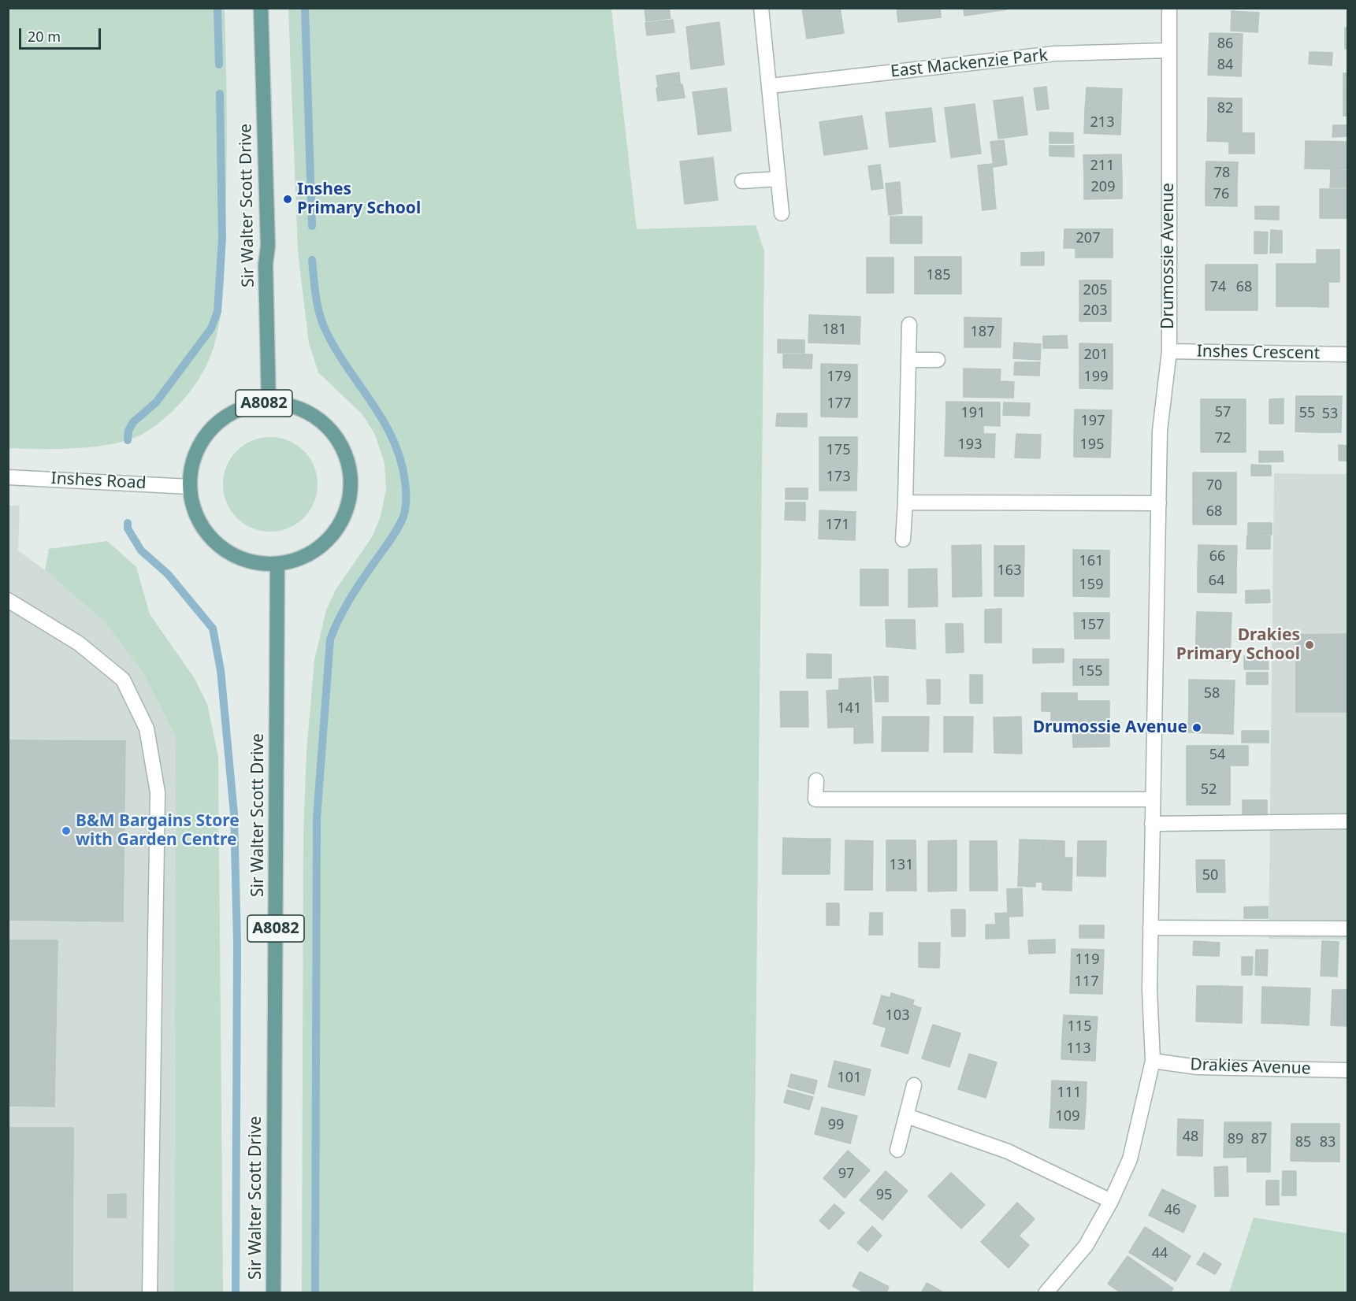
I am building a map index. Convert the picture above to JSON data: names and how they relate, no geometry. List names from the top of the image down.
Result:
{
  "streets": {
    "main road": ["Sir Walter Scott Drive", "A8082"],
    "street": [
      "East Mackenzie Park",
      "Drumossie Avenue",
      "Inshes Crescent",
      "Inshes Road",
      "Drakies Avenue"
    ]
  },
  "crossings": [
    ["East Mackenzie Park", "Drumossie Avenue"],
    ["Sir Walter Scott Drive", "A8082"],
    ["Sir Walter Scott Drive", "Inshes Road"],
    ["Drumossie Avenue", "Inshes Crescent"],
    ["Drumossie Avenue", "Drakies Avenue"],
    ["A8082", "Inshes Road"]
  ],
  "places": [
    "Inshes Primary School",
    "Drakies Primary School",
    "Drumossie Avenue",
    "B&M Bargains Store with Garden Centre"
  ],
  "house_numbers": [
    "86",
    "84",
    "82",
    "213",
    "211",
    "78",
    "209",
    "76",
    "207",
    "185",
    "74",
    "68",
    "205",
    "203",
    "181",
    "187",
    "201",
    "179",
    "199",
    "177",
    "57",
    "191",
    "55",
    "53",
    "197",
    "72",
    "193",
    "195",
    "175",
    "173",
    "70",
    "68",
    "171",
    "66",
    "161",
    "163",
    "64",
    "159",
    "157",
    "155",
    "58",
    "141",
    "54",
    "52",
    "131",
    "50",
    "119",
    "117",
    "103",
    "115",
    "113",
    "101",
    "111",
    "109",
    "99",
    "48",
    "89",
    "87",
    "85",
    "83",
    "97",
    "95",
    "46",
    "44"
  ],
  "scale_bar": "20 m"
}
